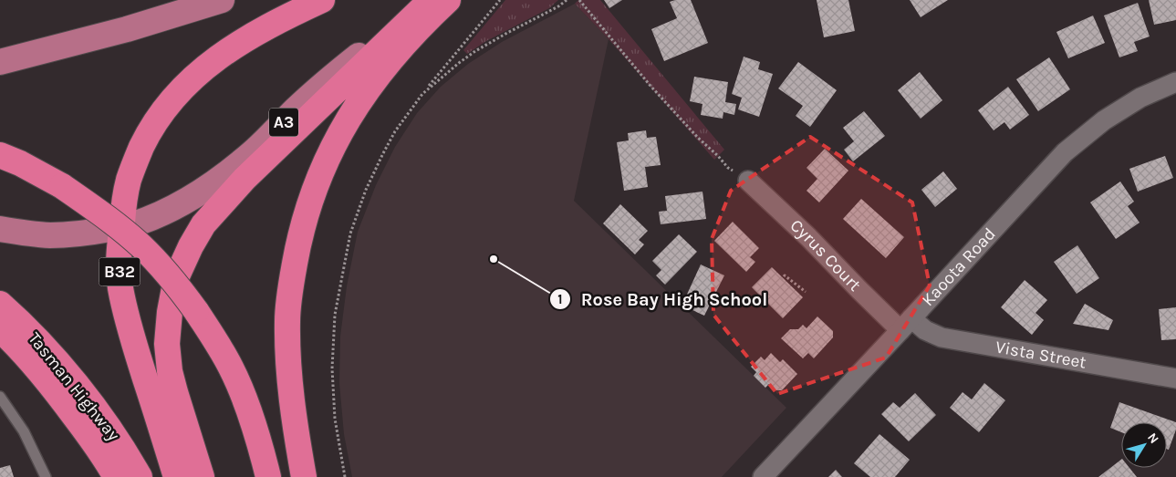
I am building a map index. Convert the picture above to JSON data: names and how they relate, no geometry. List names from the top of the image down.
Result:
{
  "streets": {
    "highway": ["A3", "B32", "Tasman Highway"],
    "street": ["Cyrus Court", "Kaoota Road", "Vista Street"]
  },
  "crossings": [
    ["Cyrus Court", "Kaoota Road"],
    ["Cyrus Court", "Vista Street"],
    ["Kaoota Road", "Vista Street"]
  ],
  "places": ["Rose Bay High School"],
  "north": "top right"
}
